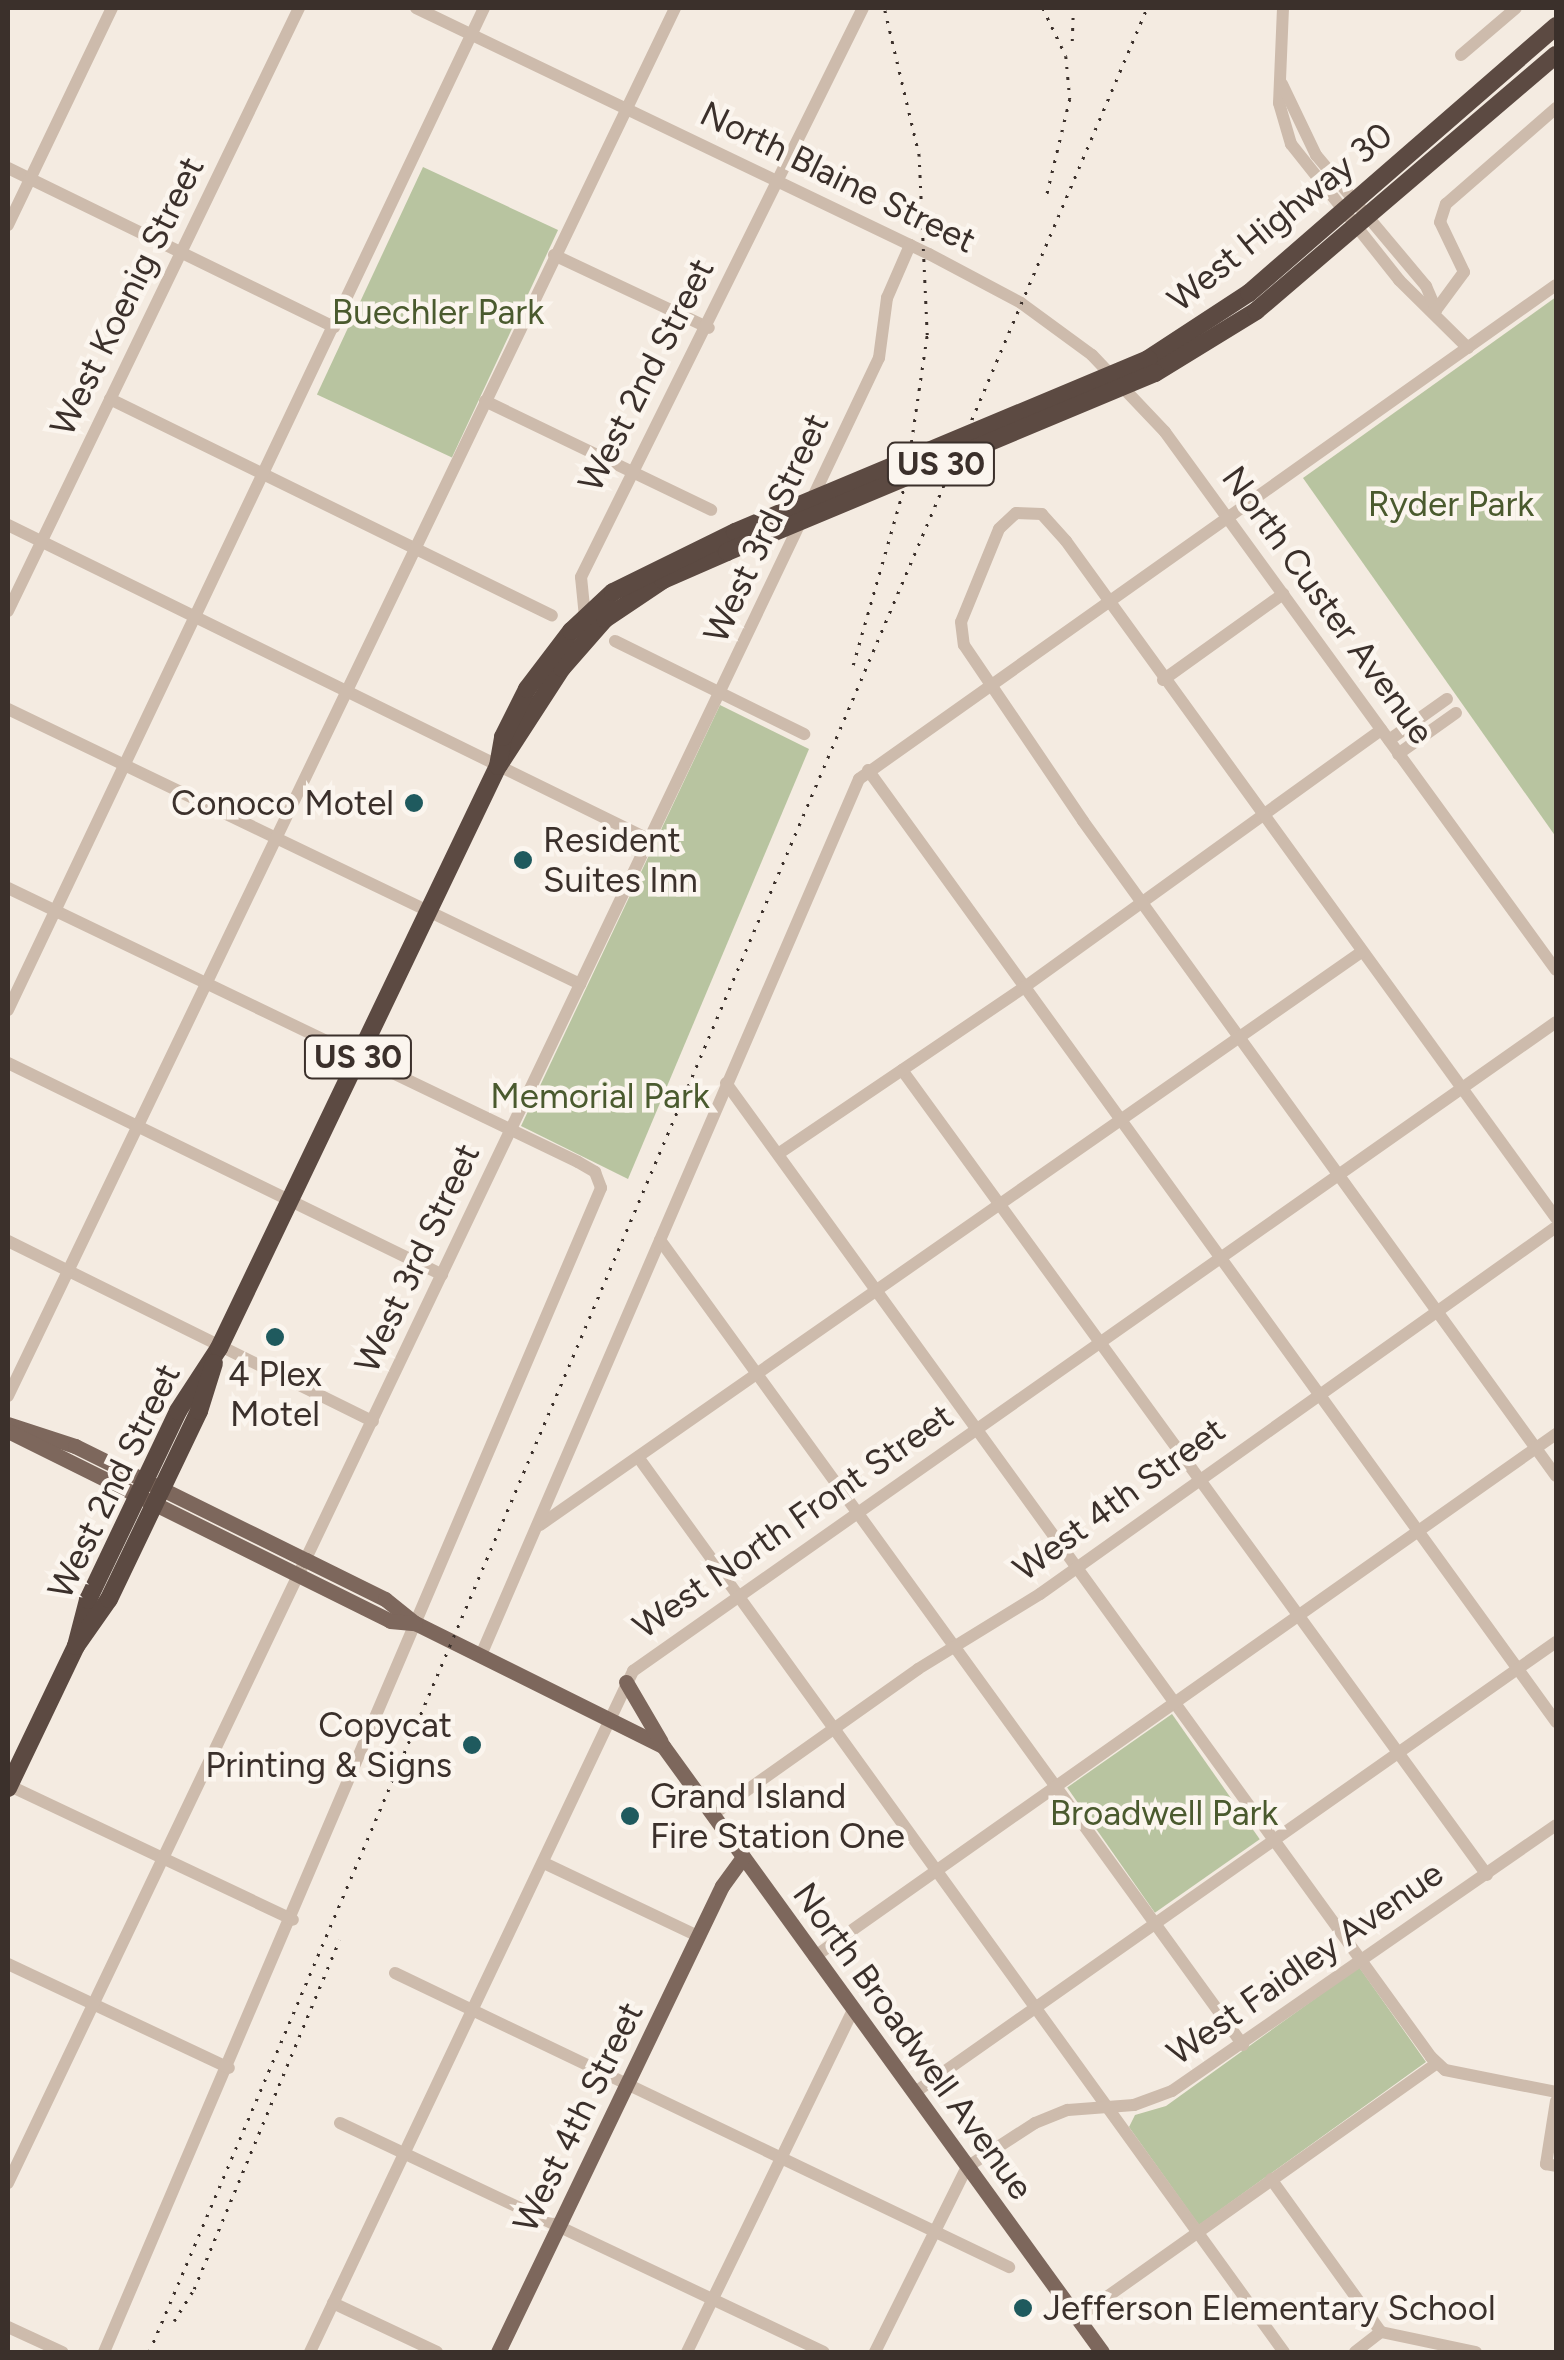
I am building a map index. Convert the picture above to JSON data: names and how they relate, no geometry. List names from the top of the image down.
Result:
{
  "streets": {
    "highway": ["West Highway 30", "West 2nd Street", "US 30"],
    "main road": ["West 4th Street", "North Broadwell Avenue"],
    "street": [
      "North Blaine Street",
      "West Koenig Street",
      "West 3rd Street",
      "North Custer Avenue",
      "West North Front Street",
      "West Faidley Avenue"
    ]
  },
  "crossings": [
    ["North Blaine Street", "West 2nd Street"],
    ["North Blaine Street", "West 3rd Street"],
    ["North Blaine Street", "North Custer Avenue"],
    ["West Highway 30", "West 2nd Street"],
    ["West 2nd Street", "North Broadwell Avenue"],
    ["West 3rd Street", "North Broadwell Avenue"],
    ["West 4th Street", "North Broadwell Avenue"],
    ["West North Front Street", "North Broadwell Avenue"],
    ["West Faidley Avenue", "North Broadwell Avenue"]
  ],
  "parks": [
    "Buechler Park",
    "Ryder Park",
    "Memorial Park",
    "Broadwell Park"
  ],
  "places": [
    "Conoco Motel",
    "Resident Suites Inn",
    "4 Plex Motel",
    "Copycat Printing & Signs",
    "Grand Island Fire Station One",
    "Jefferson Elementary School"
  ]
}
